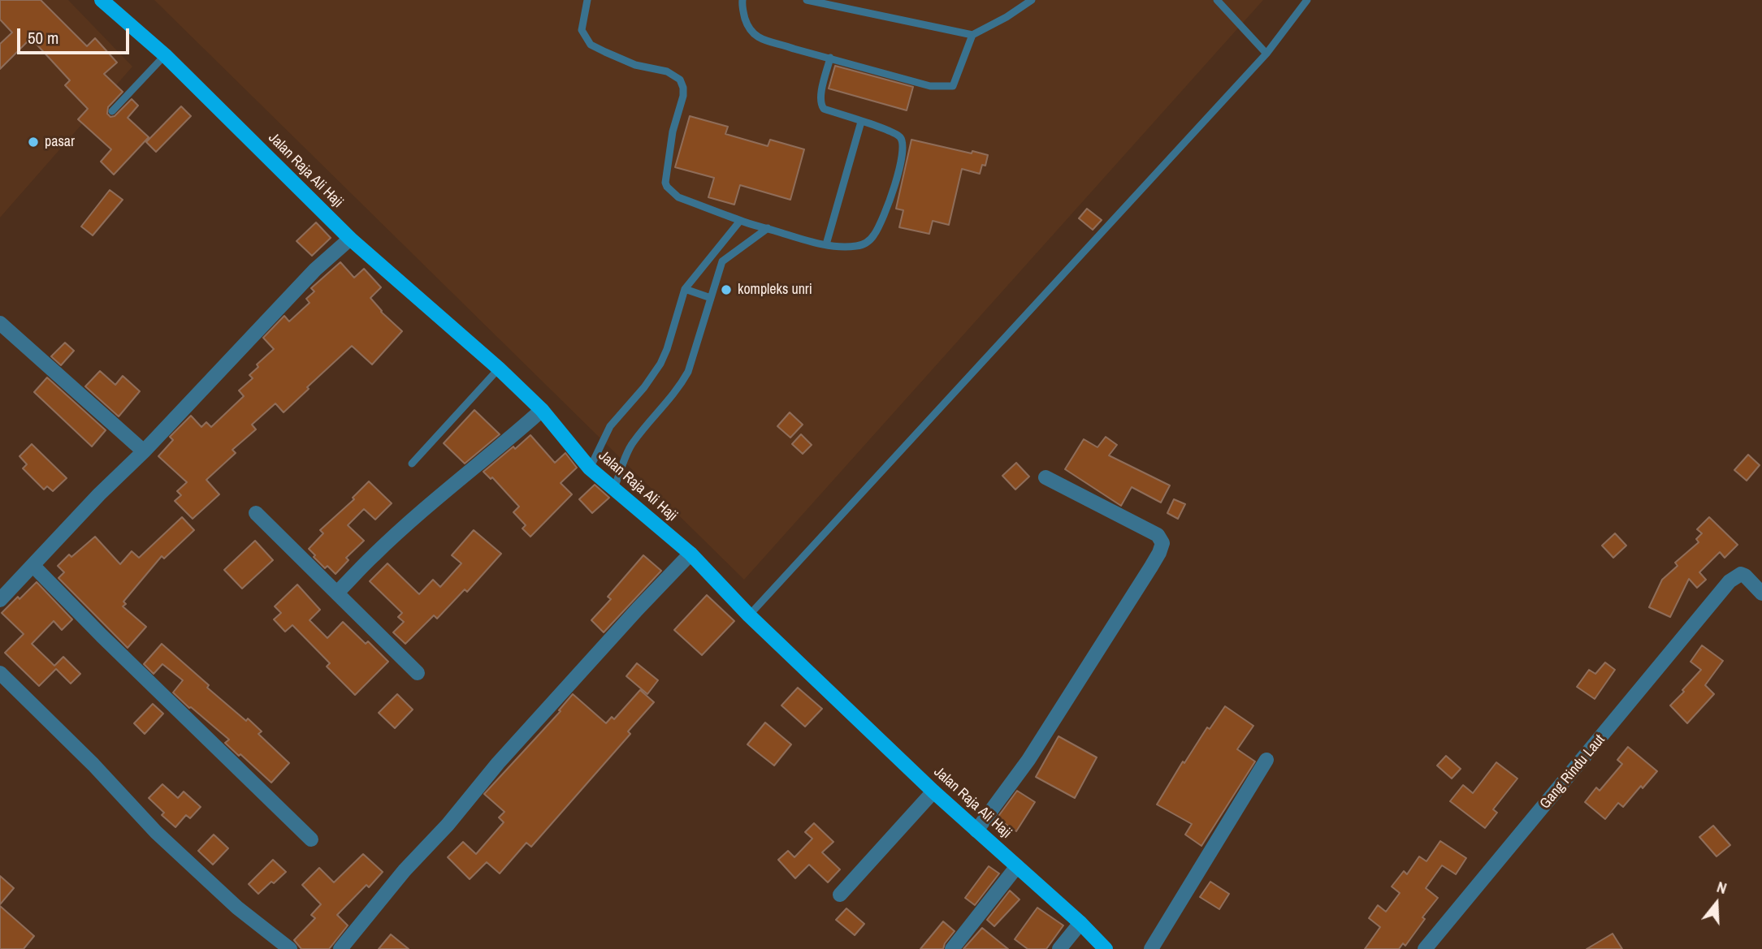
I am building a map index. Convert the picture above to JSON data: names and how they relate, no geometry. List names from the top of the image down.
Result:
{
  "streets": {
    "main road": ["Jalan Raja Ali Haji"],
    "street": ["Gang Rindu Laut"]
  },
  "places": ["pasar", "kompleks unri"],
  "scale_bar": "50 m",
  "north": "top"
}
